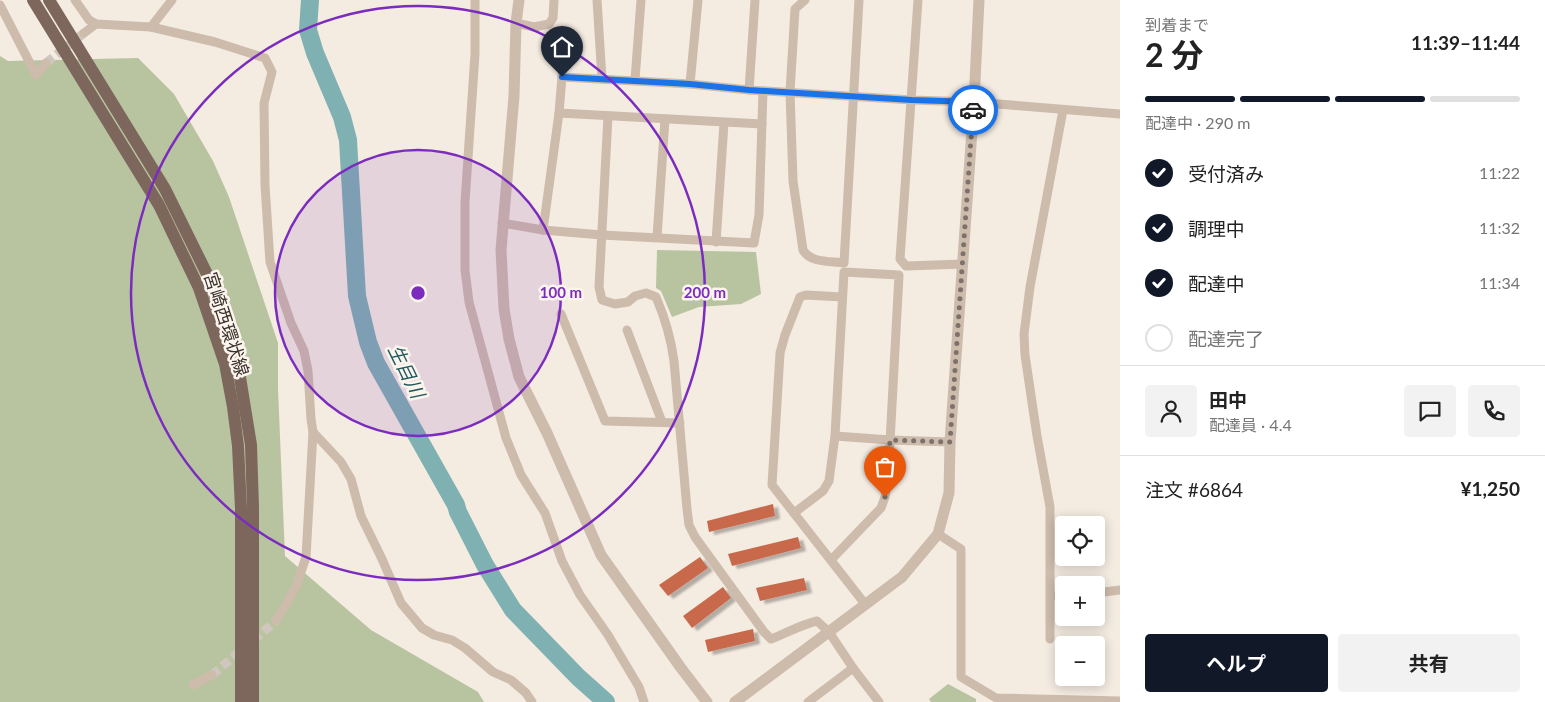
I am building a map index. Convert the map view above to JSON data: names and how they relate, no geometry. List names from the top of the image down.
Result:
{
  "streets": {
    "main road": ["宮崎西環状線"]
  },
  "water": ["生目川"],
  "page": {
    "heading": ["2 分", "到着まで", "11:39–11:44"],
    "panel": [
      "田中",
      "配達員 · 4.4",
      "注文 #6864",
      "¥1,250"
    ],
    "bar": "配達中 · 290 m",
    "list": [
      ["受付済み", "11:22"],
      ["調理中", "11:32"],
      ["配達中", "11:34"],
      "配達完了"
    ],
    "map_buttons": ["+", "−"],
    "buttons": ["ヘルプ", "共有"]
  },
  "rings": ["100 m", "200 m"]
}
